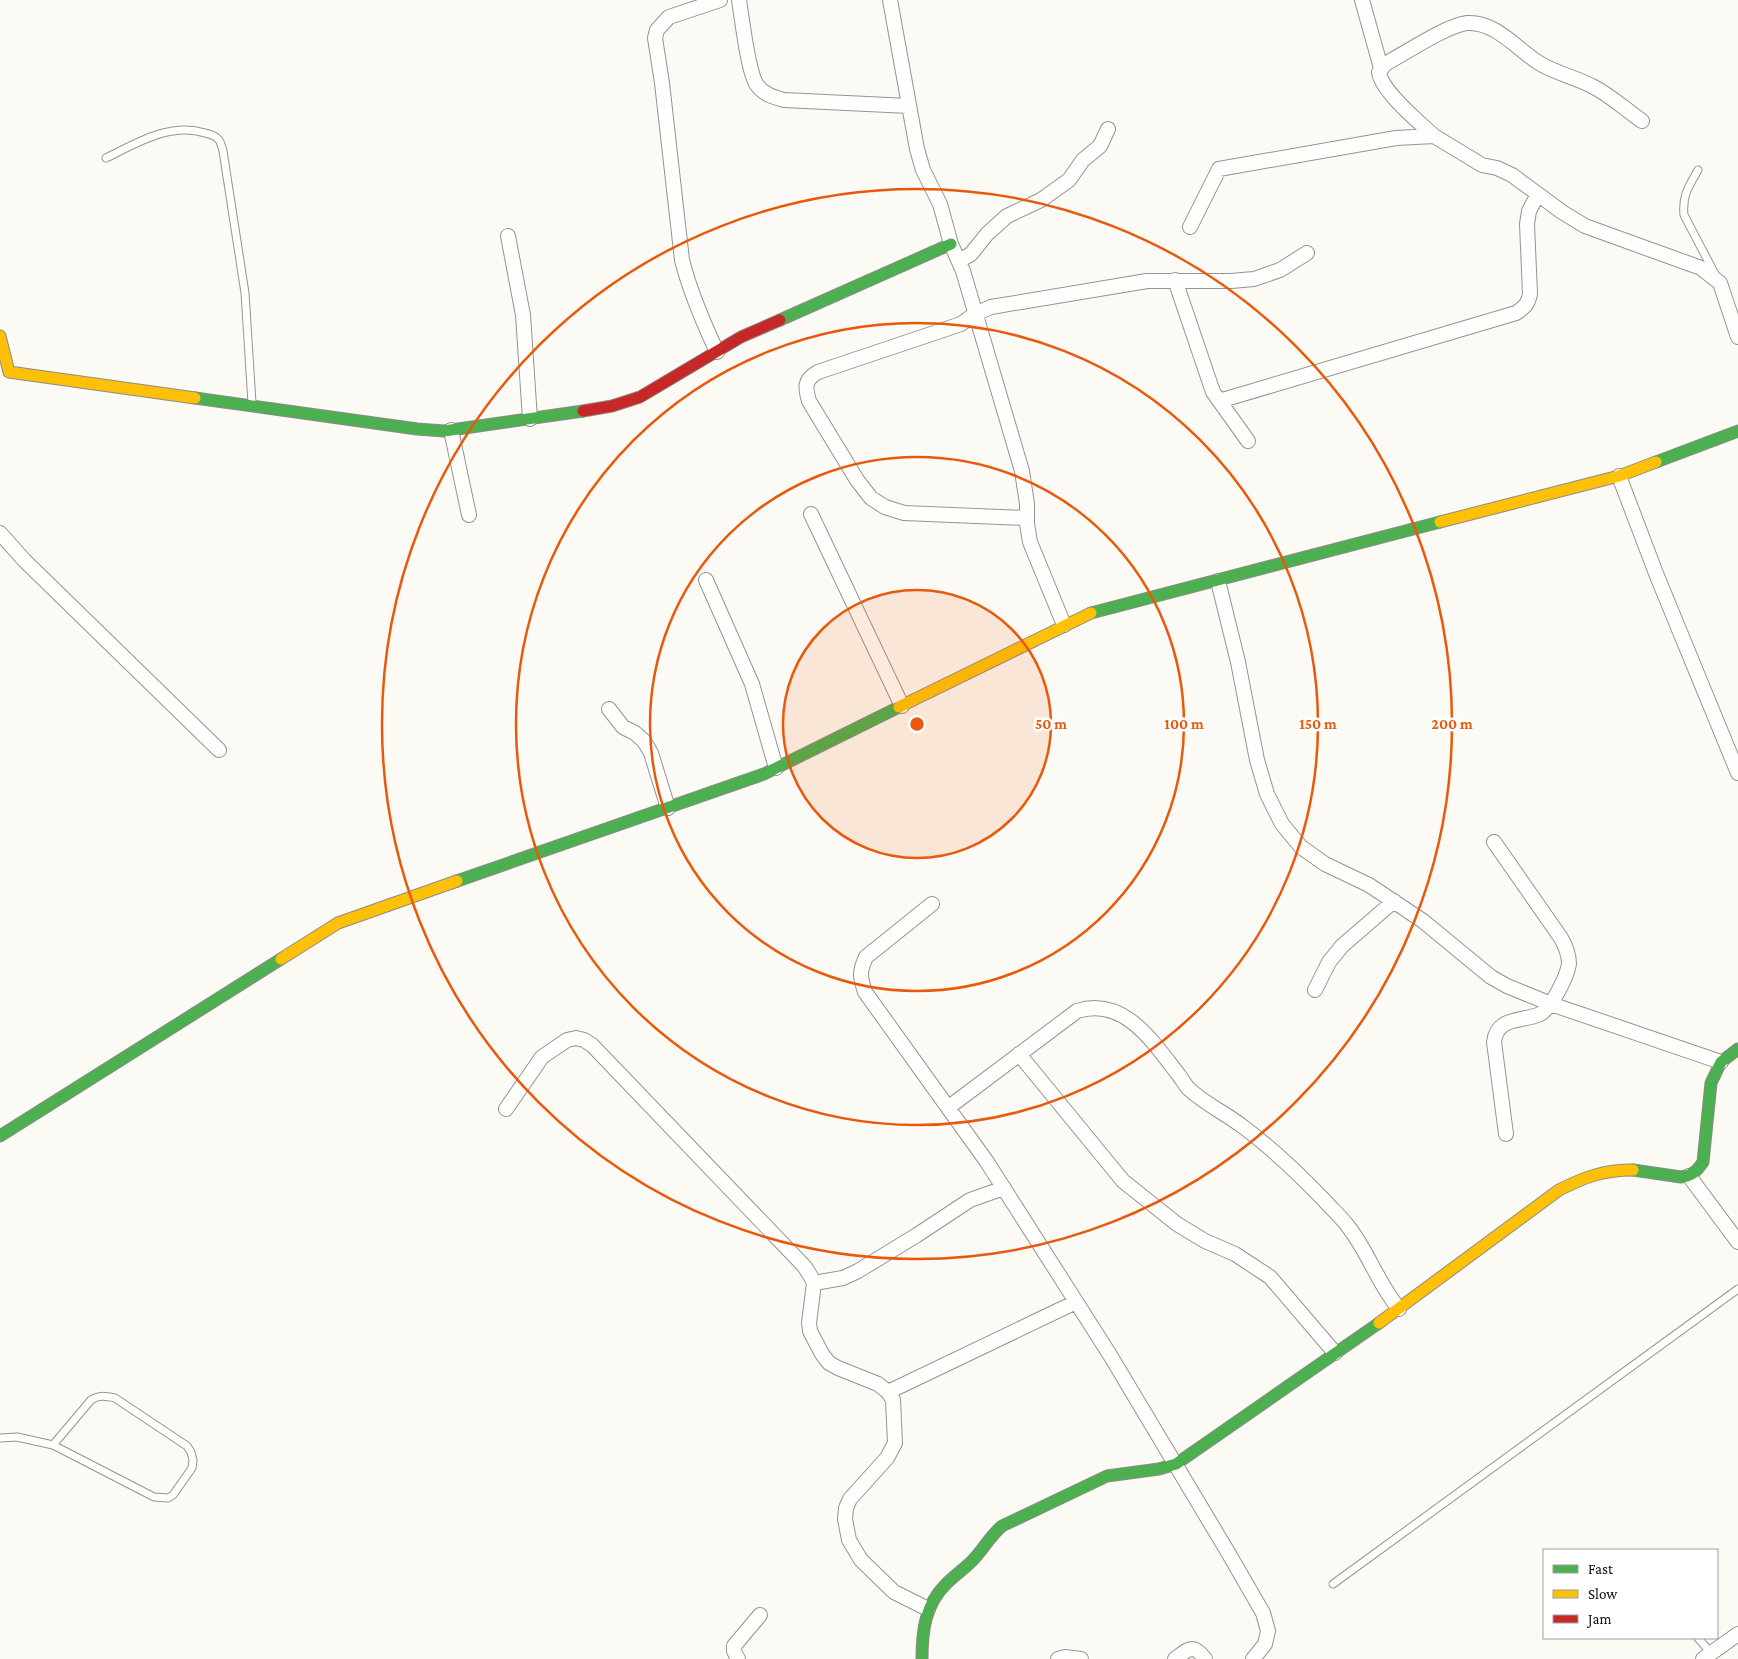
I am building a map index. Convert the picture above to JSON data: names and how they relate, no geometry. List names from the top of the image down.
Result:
{
  "legend": ["Fast", "Slow", "Jam"],
  "rings": [
    "50 m",
    "100 m",
    "150 m",
    "200 m"
  ]
}
